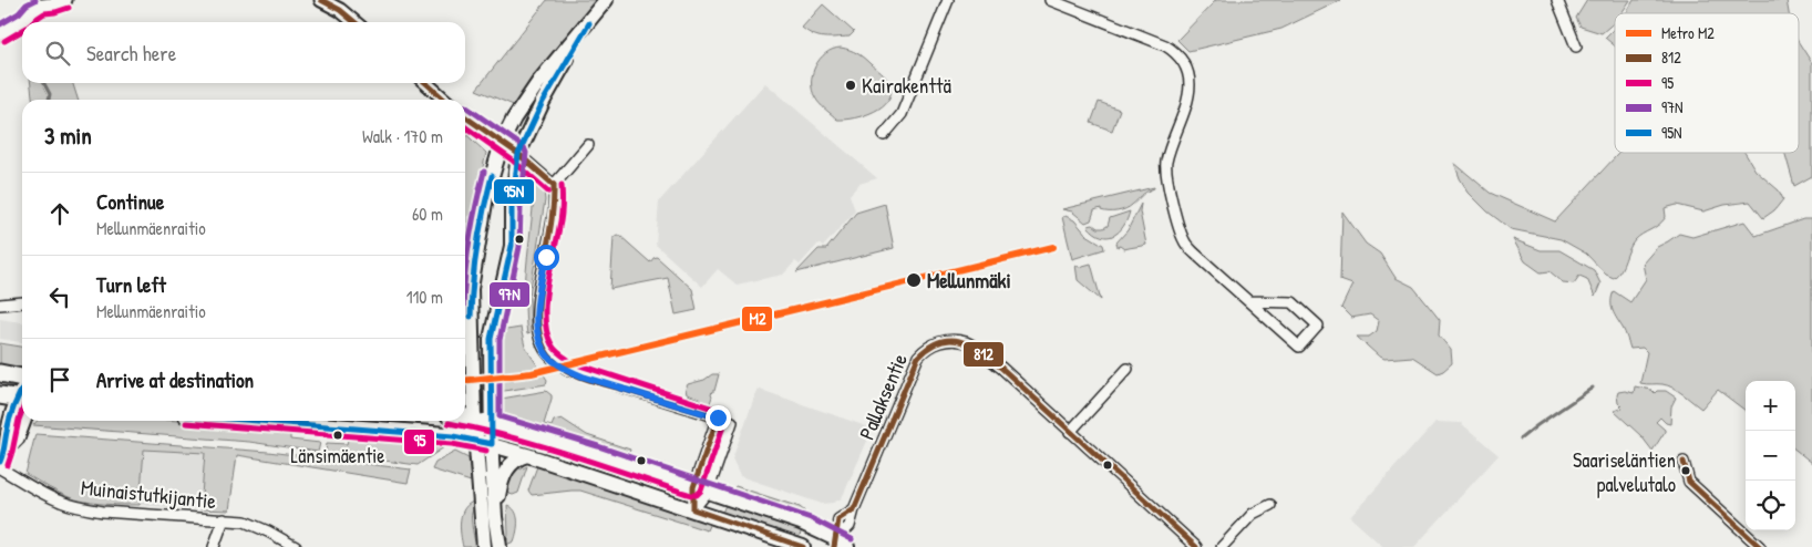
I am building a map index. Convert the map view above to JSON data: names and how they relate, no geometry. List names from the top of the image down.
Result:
{
  "streets": {
    "street": ["Pallaksentie", "Muinaistutkijantie"]
  },
  "places": [
    "Kairakenttä",
    "Mellunmäki",
    "Länsimäentie",
    "Saariseläntien palvelutalo"
  ],
  "lines": [
    "transit line 812",
    "transit line 97N",
    "transit line 95",
    "transit line 95N",
    "metro line M2"
  ],
  "legend": [
    "Metro M2",
    "812",
    "95",
    "97N",
    "95N"
  ],
  "page": {
    "search": "Search here",
    "heading": ["3 min", "Walk · 170 m"],
    "list": [
      ["Continue", "Mellunmäenraitio", "60 m"],
      ["Turn left", "Mellunmäenraitio", "110 m"],
      "Arrive at destination"
    ],
    "map_buttons": ["+", "−"]
  }
}
